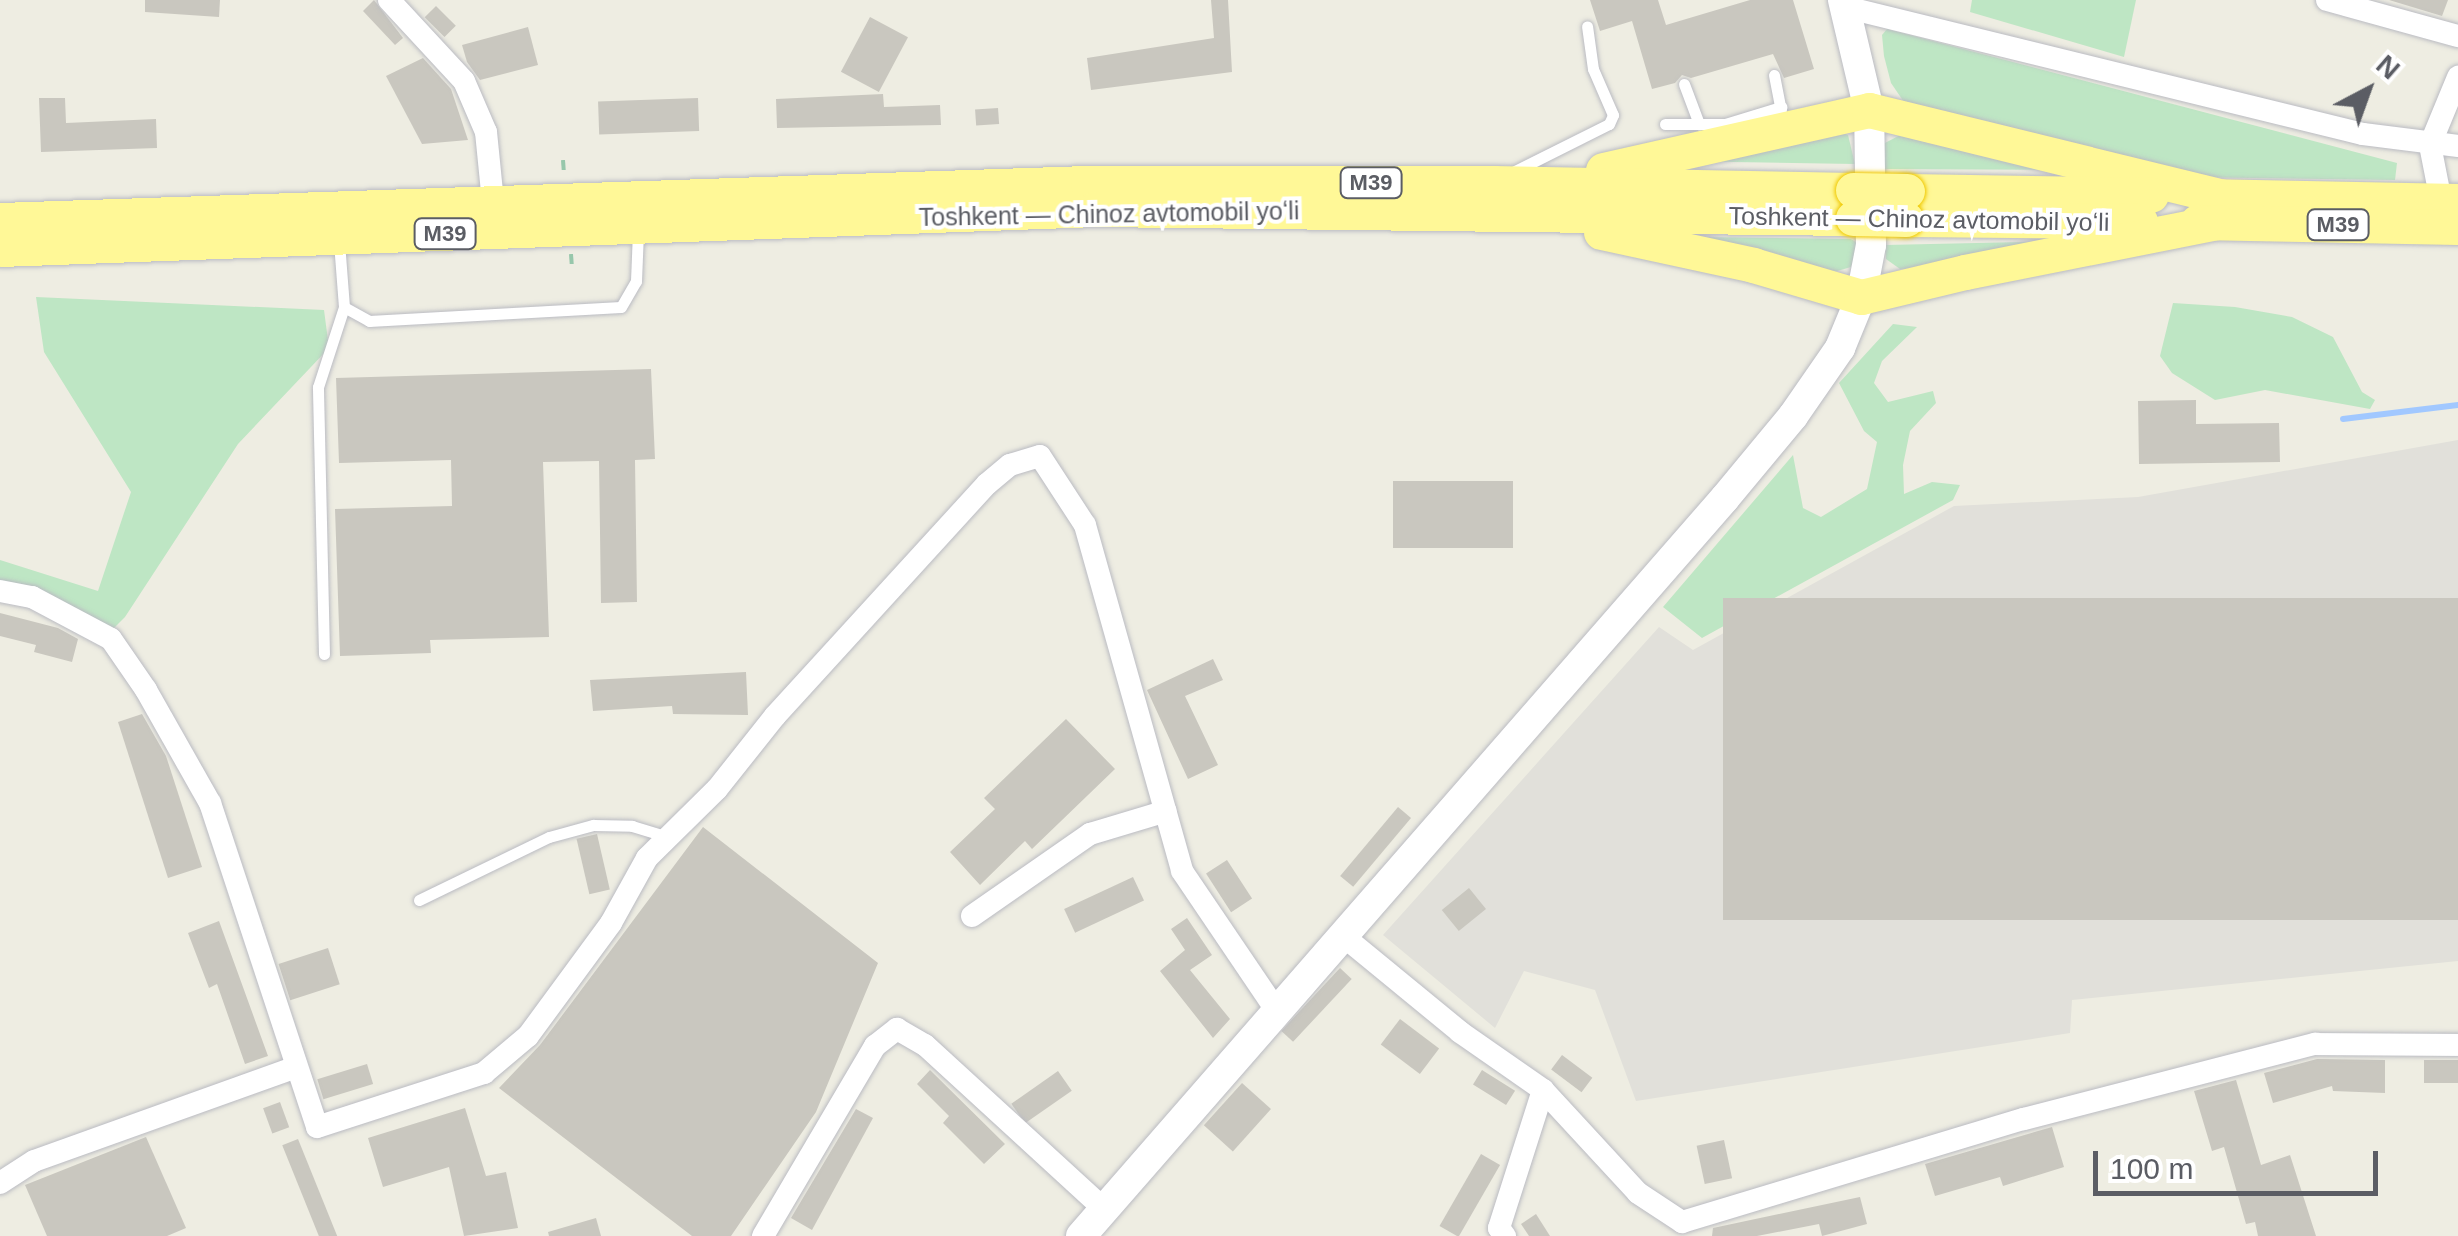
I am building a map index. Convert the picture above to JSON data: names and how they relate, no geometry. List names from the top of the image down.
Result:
{
  "streets": {
    "highway": ["M39", "Toshkent — Chinoz avtomobil yoʻli"]
  },
  "scale_bar": "100 m",
  "north": "top right"
}
